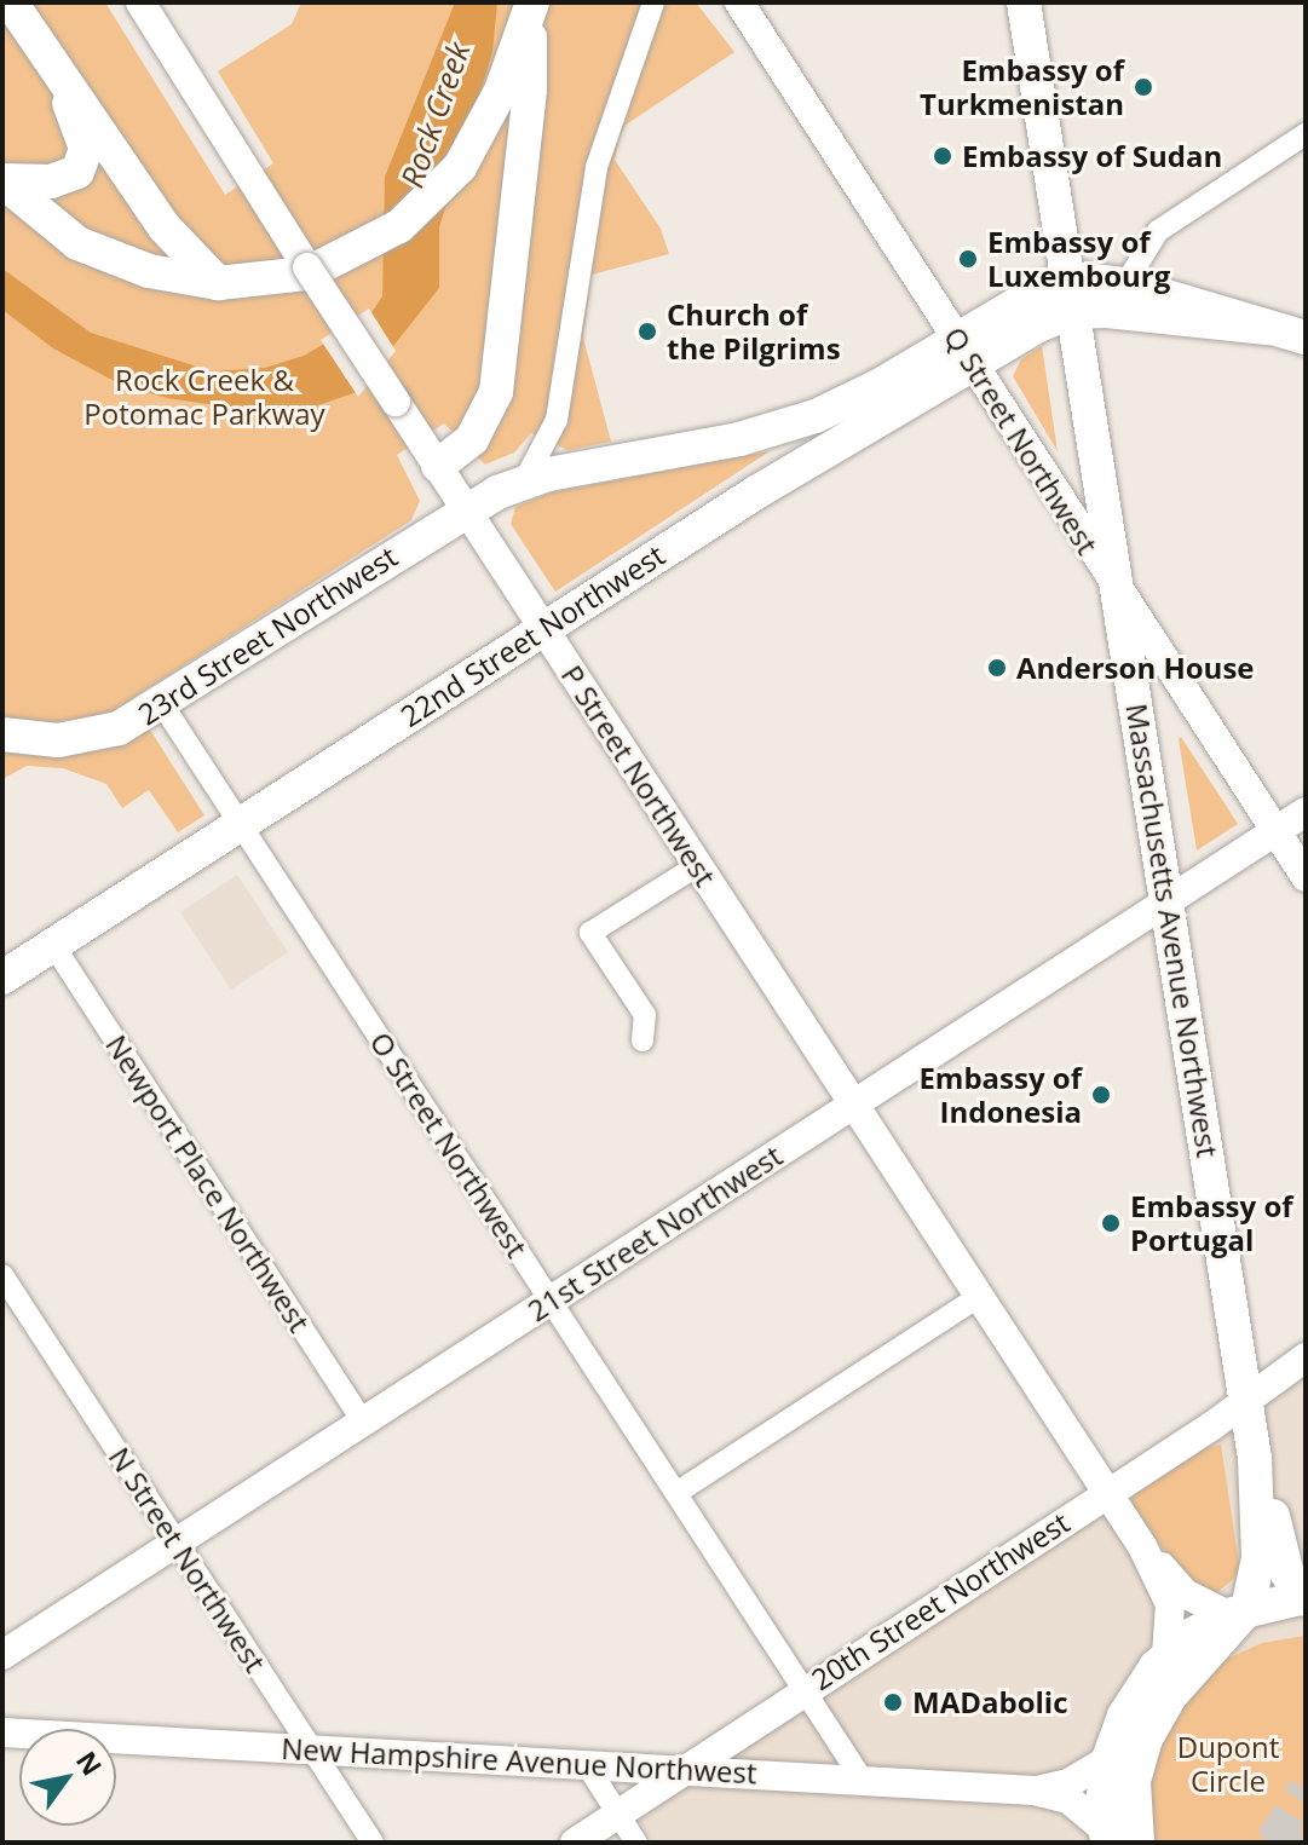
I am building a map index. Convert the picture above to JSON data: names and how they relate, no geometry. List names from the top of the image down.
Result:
{
  "streets": {
    "main road": [
      "Q Street Northwest",
      "23rd Street Northwest",
      "22nd Street Northwest",
      "P Street Northwest",
      "Massachusetts Avenue Northwest",
      "21st Street Northwest",
      "20th Street Northwest",
      "New Hampshire Avenue Northwest"
    ],
    "street": ["O Street Northwest", "Newport Place Northwest", "N Street Northwest"]
  },
  "crossings": [
    ["Q Street Northwest", "22nd Street Northwest"],
    ["Q Street Northwest", "Massachusetts Avenue Northwest"],
    ["Q Street Northwest", "21st Street Northwest"],
    ["23rd Street Northwest", "22nd Street Northwest"],
    ["23rd Street Northwest", "P Street Northwest"],
    ["23rd Street Northwest", "O Street Northwest"],
    ["22nd Street Northwest", "P Street Northwest"],
    ["22nd Street Northwest", "Massachusetts Avenue Northwest"],
    ["22nd Street Northwest", "O Street Northwest"],
    ["22nd Street Northwest", "Newport Place Northwest"],
    ["P Street Northwest", "Massachusetts Avenue Northwest"],
    ["P Street Northwest", "21st Street Northwest"],
    ["P Street Northwest", "20th Street Northwest"],
    ["Massachusetts Avenue Northwest", "21st Street Northwest"],
    ["Massachusetts Avenue Northwest", "20th Street Northwest"],
    ["O Street Northwest", "21st Street Northwest"],
    ["O Street Northwest", "20th Street Northwest"],
    ["O Street Northwest", "New Hampshire Avenue Northwest"],
    ["Newport Place Northwest", "21st Street Northwest"],
    ["21st Street Northwest", "N Street Northwest"],
    ["N Street Northwest", "New Hampshire Avenue Northwest"],
    ["20th Street Northwest", "New Hampshire Avenue Northwest"]
  ],
  "water": ["Rock Creek"],
  "parks": ["Rock Creek & Potomac Parkway", "Dupont Circle"],
  "places": [
    "Embassy of Turkmenistan",
    "Embassy of Sudan",
    "Embassy of Luxembourg",
    "Church of the Pilgrims",
    "Anderson House",
    "Embassy of Indonesia",
    "Embassy of Portugal",
    "MADabolic"
  ],
  "north": "top right"
}
